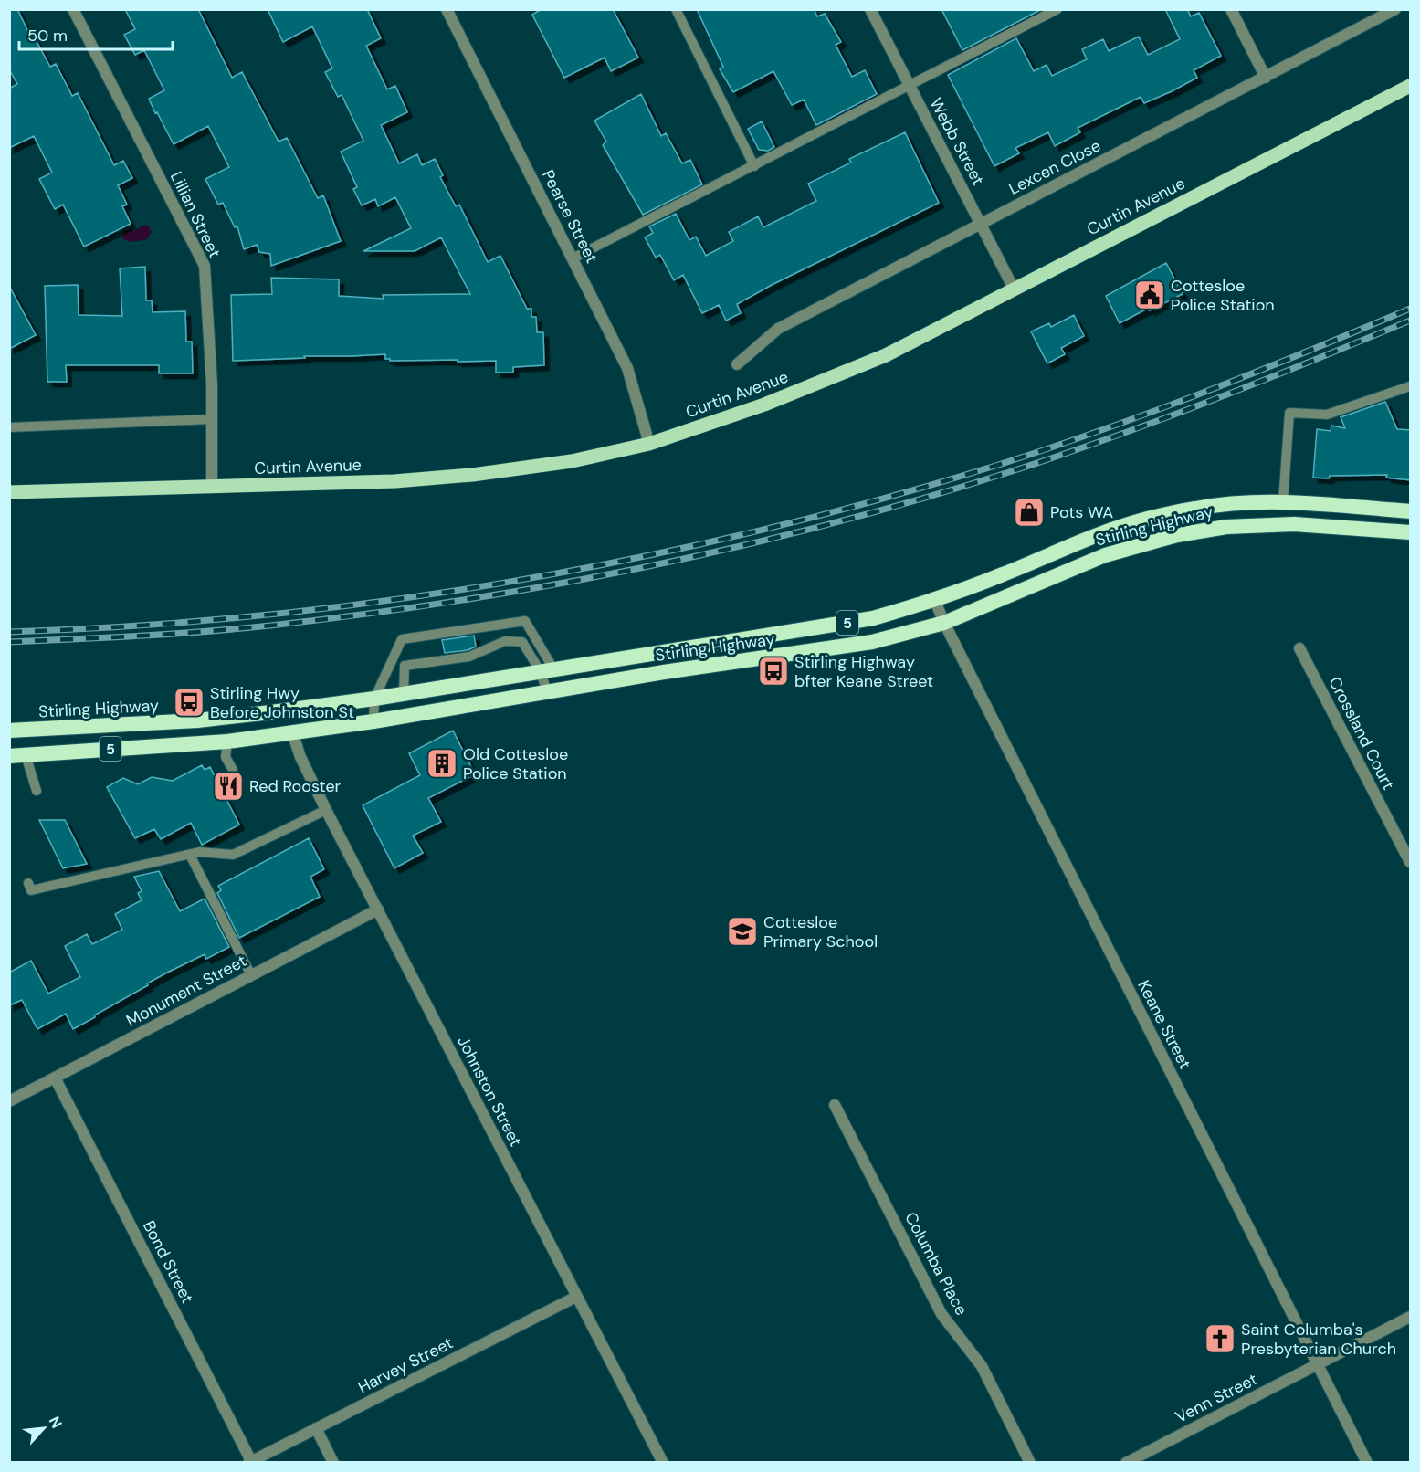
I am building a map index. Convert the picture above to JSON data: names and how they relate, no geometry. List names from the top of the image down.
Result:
{
  "streets": {
    "highway": ["Stirling Highway", "5"],
    "main road": ["Curtin Avenue"],
    "street": [
      "Webb Street",
      "Lexcen Close",
      "Lillian Street",
      "Pearse Street",
      "Crossland Court",
      "Monument Street",
      "Keane Street",
      "Johnston Street",
      "Bond Street",
      "Columba Place",
      "Harvey Street",
      "Venn Street"
    ]
  },
  "crossings": [
    ["Webb Street", "Lexcen Close"],
    ["Webb Street", "Curtin Avenue"],
    ["Curtin Avenue", "Lillian Street"],
    ["Curtin Avenue", "Pearse Street"],
    ["Stirling Highway", "Keane Street"],
    ["Stirling Highway", "Johnston Street"],
    ["Monument Street", "Johnston Street"],
    ["Monument Street", "Bond Street"],
    ["Keane Street", "Venn Street"],
    ["Johnston Street", "Harvey Street"],
    ["Bond Street", "Harvey Street"]
  ],
  "places": {
    "public building": ["Cottesloe Police Station"],
    "shop": ["Pots WA"],
    "bus stop": ["Stirling Highway bfter Keane Street", "Stirling Hwy Before Johnston St"],
    "building": ["Old Cottesloe Police Station"],
    "restaurant": ["Red Rooster"],
    "school or university": ["Cottesloe Primary School"],
    "church": ["Saint Columba's Presbyterian Church"]
  },
  "scale_bar": "50 m",
  "north": "top right"
}
